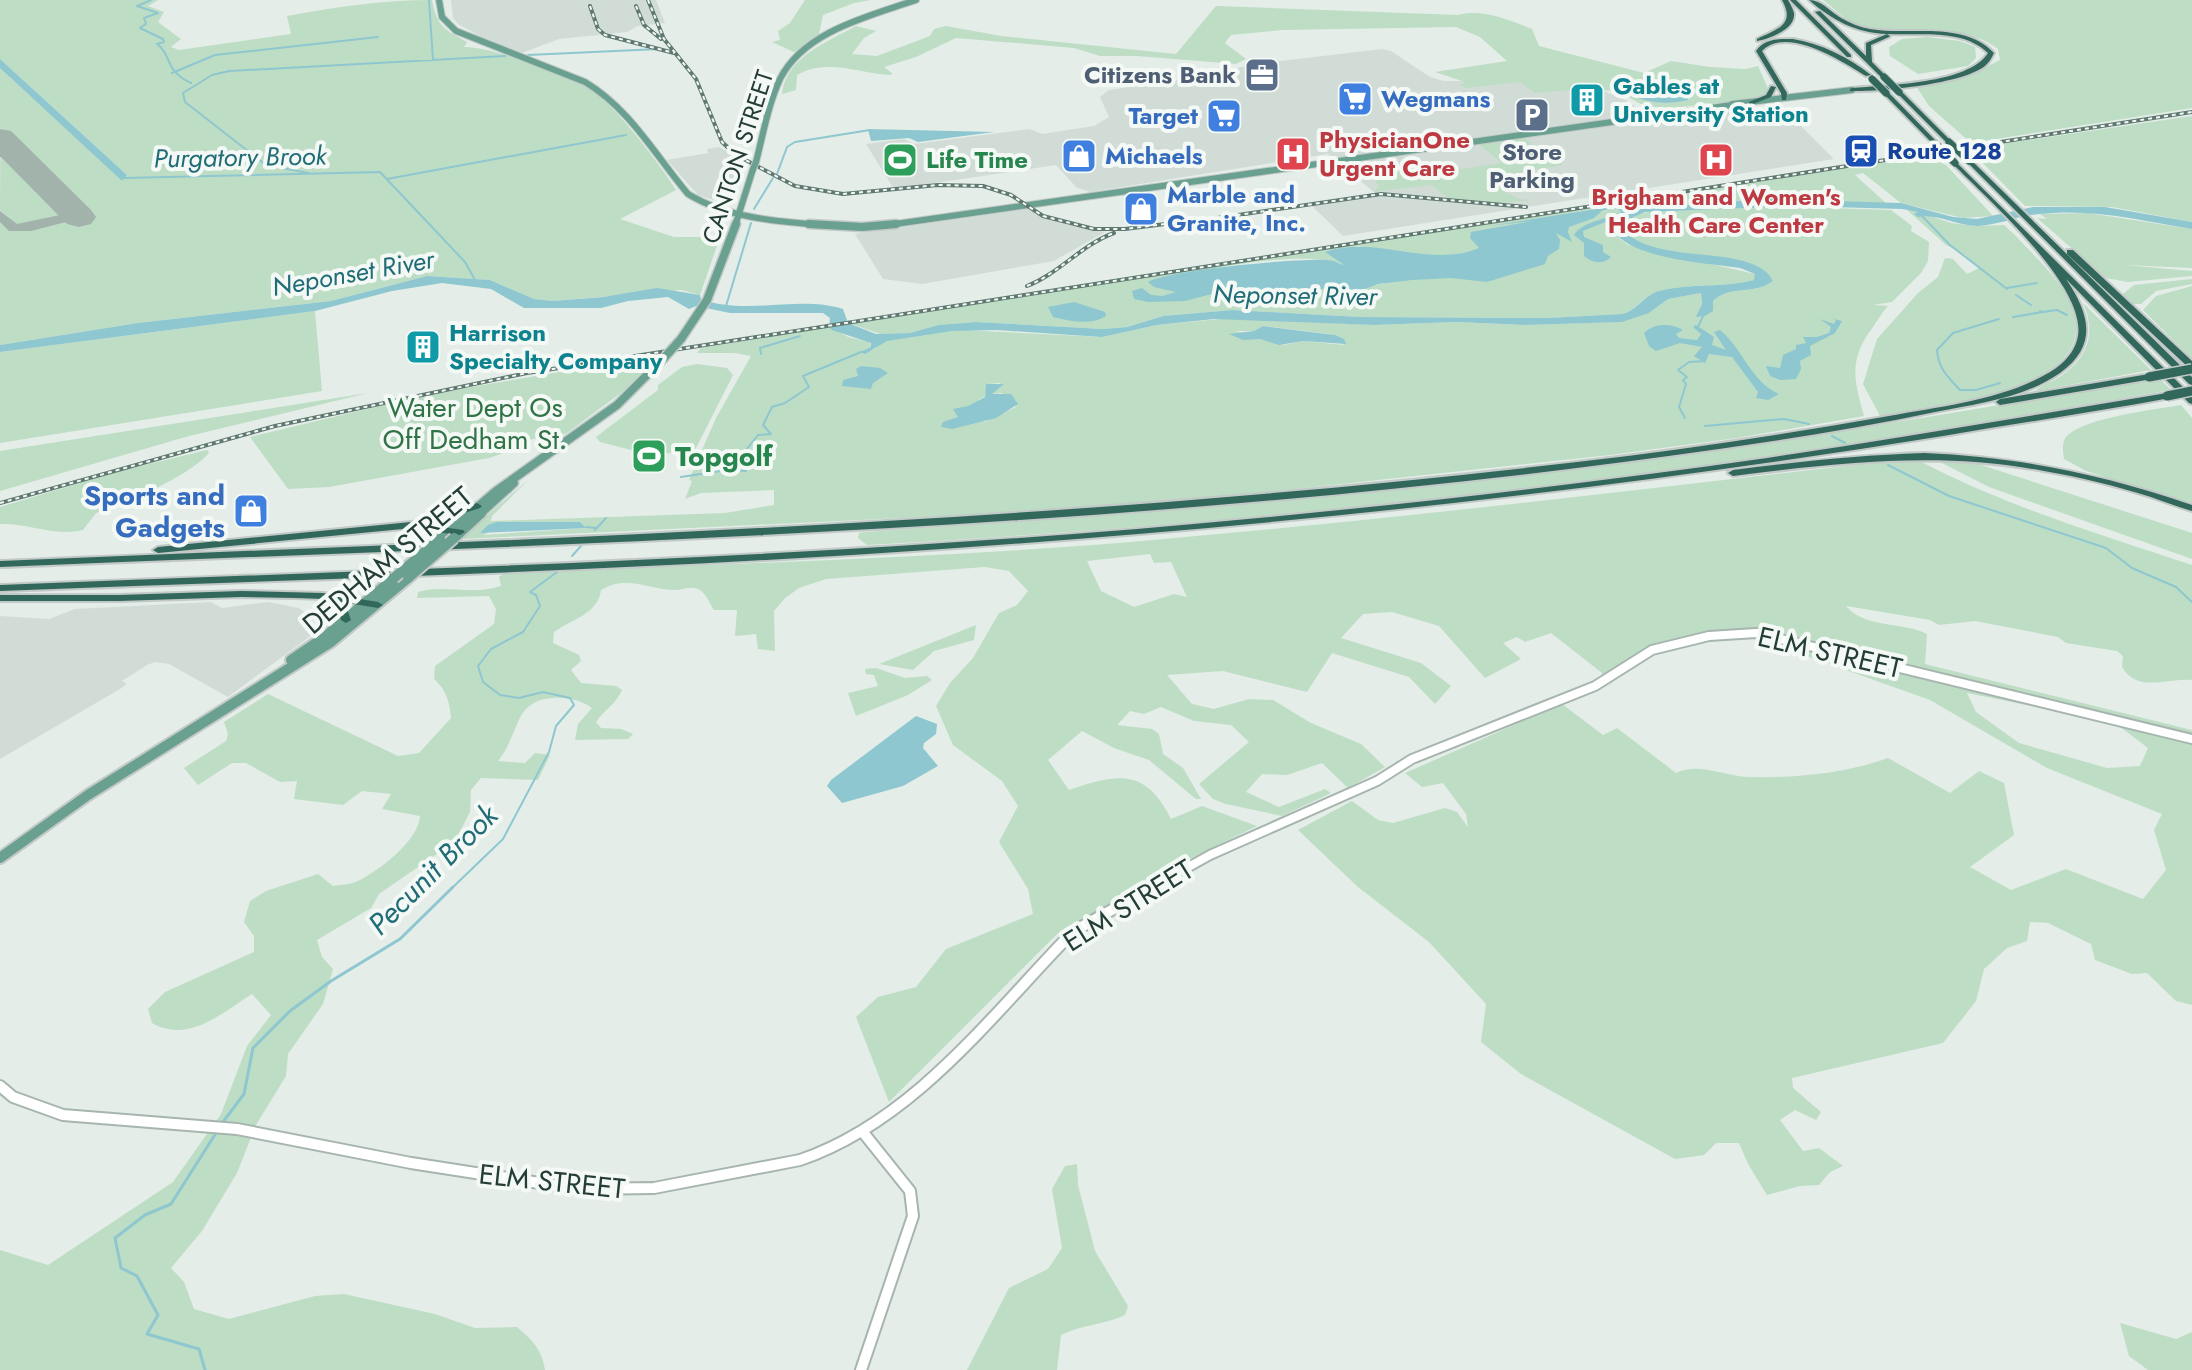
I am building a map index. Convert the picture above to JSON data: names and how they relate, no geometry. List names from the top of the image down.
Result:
{
  "streets": {
    "main road": ["CANTON STREET", "DEDHAM STREET"],
    "street": ["ELM STREET"]
  },
  "crossings": [
    ["CANTON STREET", "DEDHAM STREET"]
  ],
  "water": ["Purgatory Brook", "Neponset River", "Pecunit Brook"],
  "parks": ["Water Dept Os Off Dedham St."],
  "places": {
    "office": ["Citizens Bank"],
    "supermarket": ["Wegmans", "Target"],
    "building": ["Gables at University Station", "Harrison Specialty Company"],
    "parking": ["Store Parking"],
    "station": ["Route 128"],
    "hospital": ["PhysicianOne Urgent Care", "Brigham and Women's Health Care Center"],
    "shop": ["Michaels", "Marble and Granite, Inc.", "Sports and Gadgets"],
    "sports": ["Life Time", "Topgolf"]
  }
}
